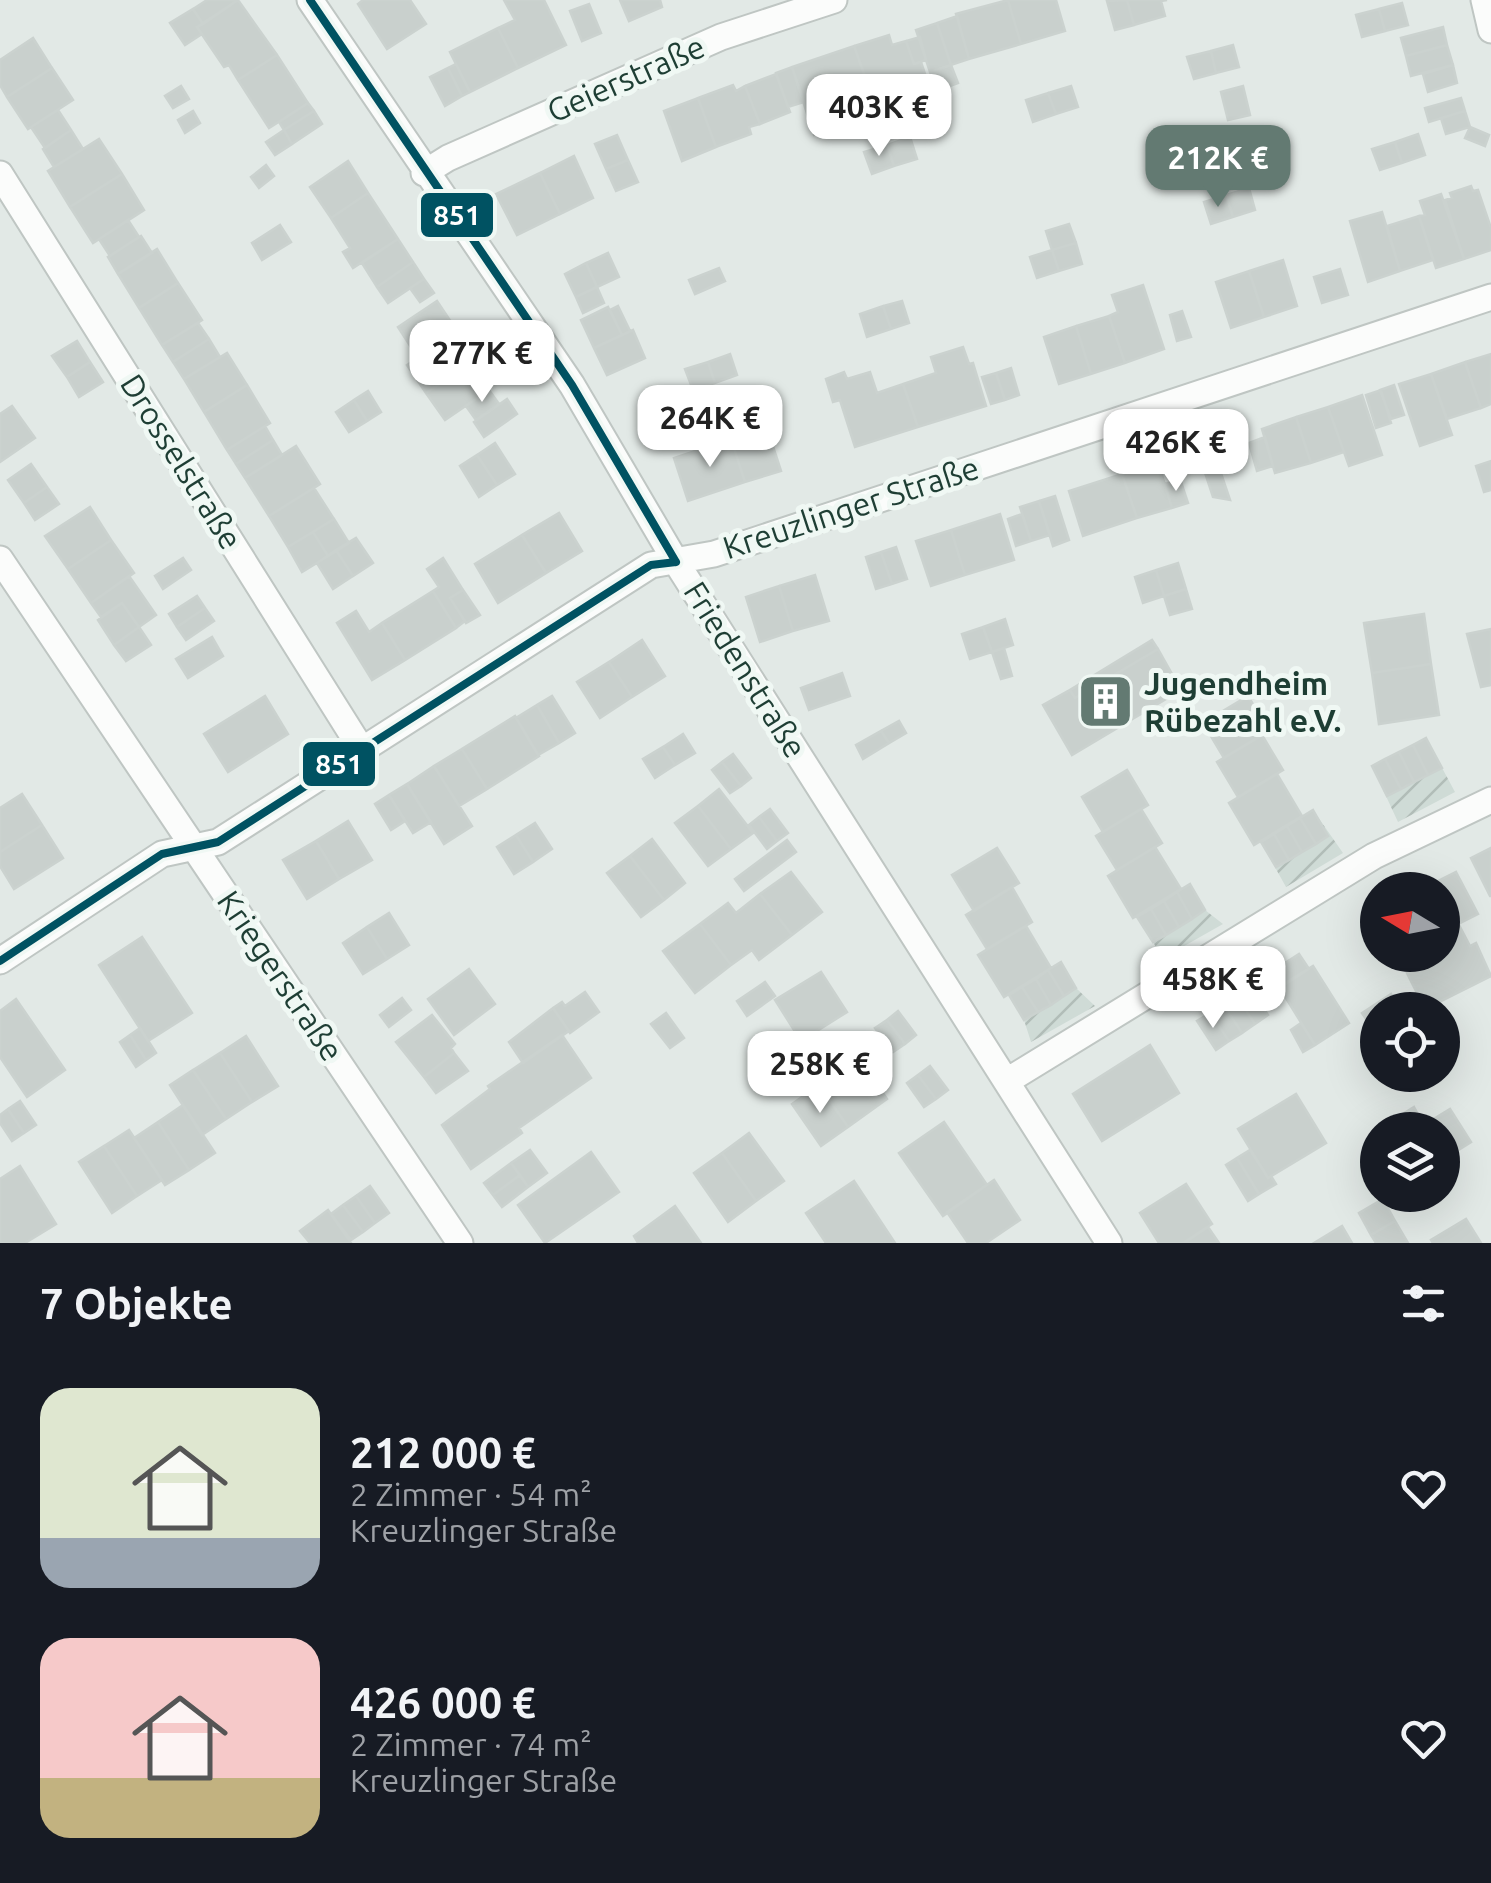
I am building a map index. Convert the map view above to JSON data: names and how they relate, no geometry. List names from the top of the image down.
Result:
{
  "streets": {
    "street": [
      "Geierstraße",
      "Drosselstraße",
      "Kreuzlinger Straße",
      "Friedenstraße",
      "Kriegerstraße"
    ]
  },
  "crossings": [
    ["Geierstraße", "Friedenstraße"],
    ["Drosselstraße", "Kreuzlinger Straße"],
    ["Kreuzlinger Straße", "Friedenstraße"],
    ["Kreuzlinger Straße", "Kriegerstraße"]
  ],
  "places": {
    "building": ["Jugendheim Rübezahl e.V."]
  },
  "lines": ["transit line 851"],
  "north": "left",
  "page": {
    "price": [
      "403K €",
      "212K €",
      "277K €",
      "264K €",
      "426K €",
      "458K €",
      "258K €"
    ],
    "heading": "7 Objekte",
    "list": [
      {
        "name": "212 000 €",
        "note": "2 Zimmer · 54 m² · Kreuzlinger Straße"
      },
      {
        "name": "426 000 €",
        "note": "2 Zimmer · 74 m² · Kreuzlinger Straße"
      }
    ]
  }
}
